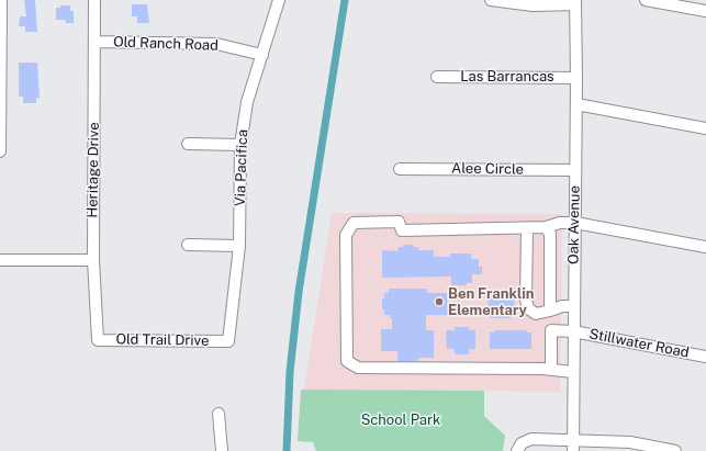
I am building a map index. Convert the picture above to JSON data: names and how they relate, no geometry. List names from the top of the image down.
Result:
{
  "streets": {
    "street": [
      "Old Ranch Road",
      "Las Barrancas",
      "Via Pacifica",
      "Alee Circle",
      "Heritage Drive",
      "Oak Avenue",
      "Old Trail Drive",
      "Stillwater Road"
    ]
  },
  "crossings": [
    ["Old Ranch Road", "Via Pacifica"],
    ["Old Ranch Road", "Heritage Drive"],
    ["Las Barrancas", "Oak Avenue"],
    ["Via Pacifica", "Old Trail Drive"],
    ["Alee Circle", "Oak Avenue"],
    ["Heritage Drive", "Old Trail Drive"],
    ["Oak Avenue", "Stillwater Road"]
  ],
  "parks": ["School Park"],
  "places": ["Ben Franklin Elementary"]
}
